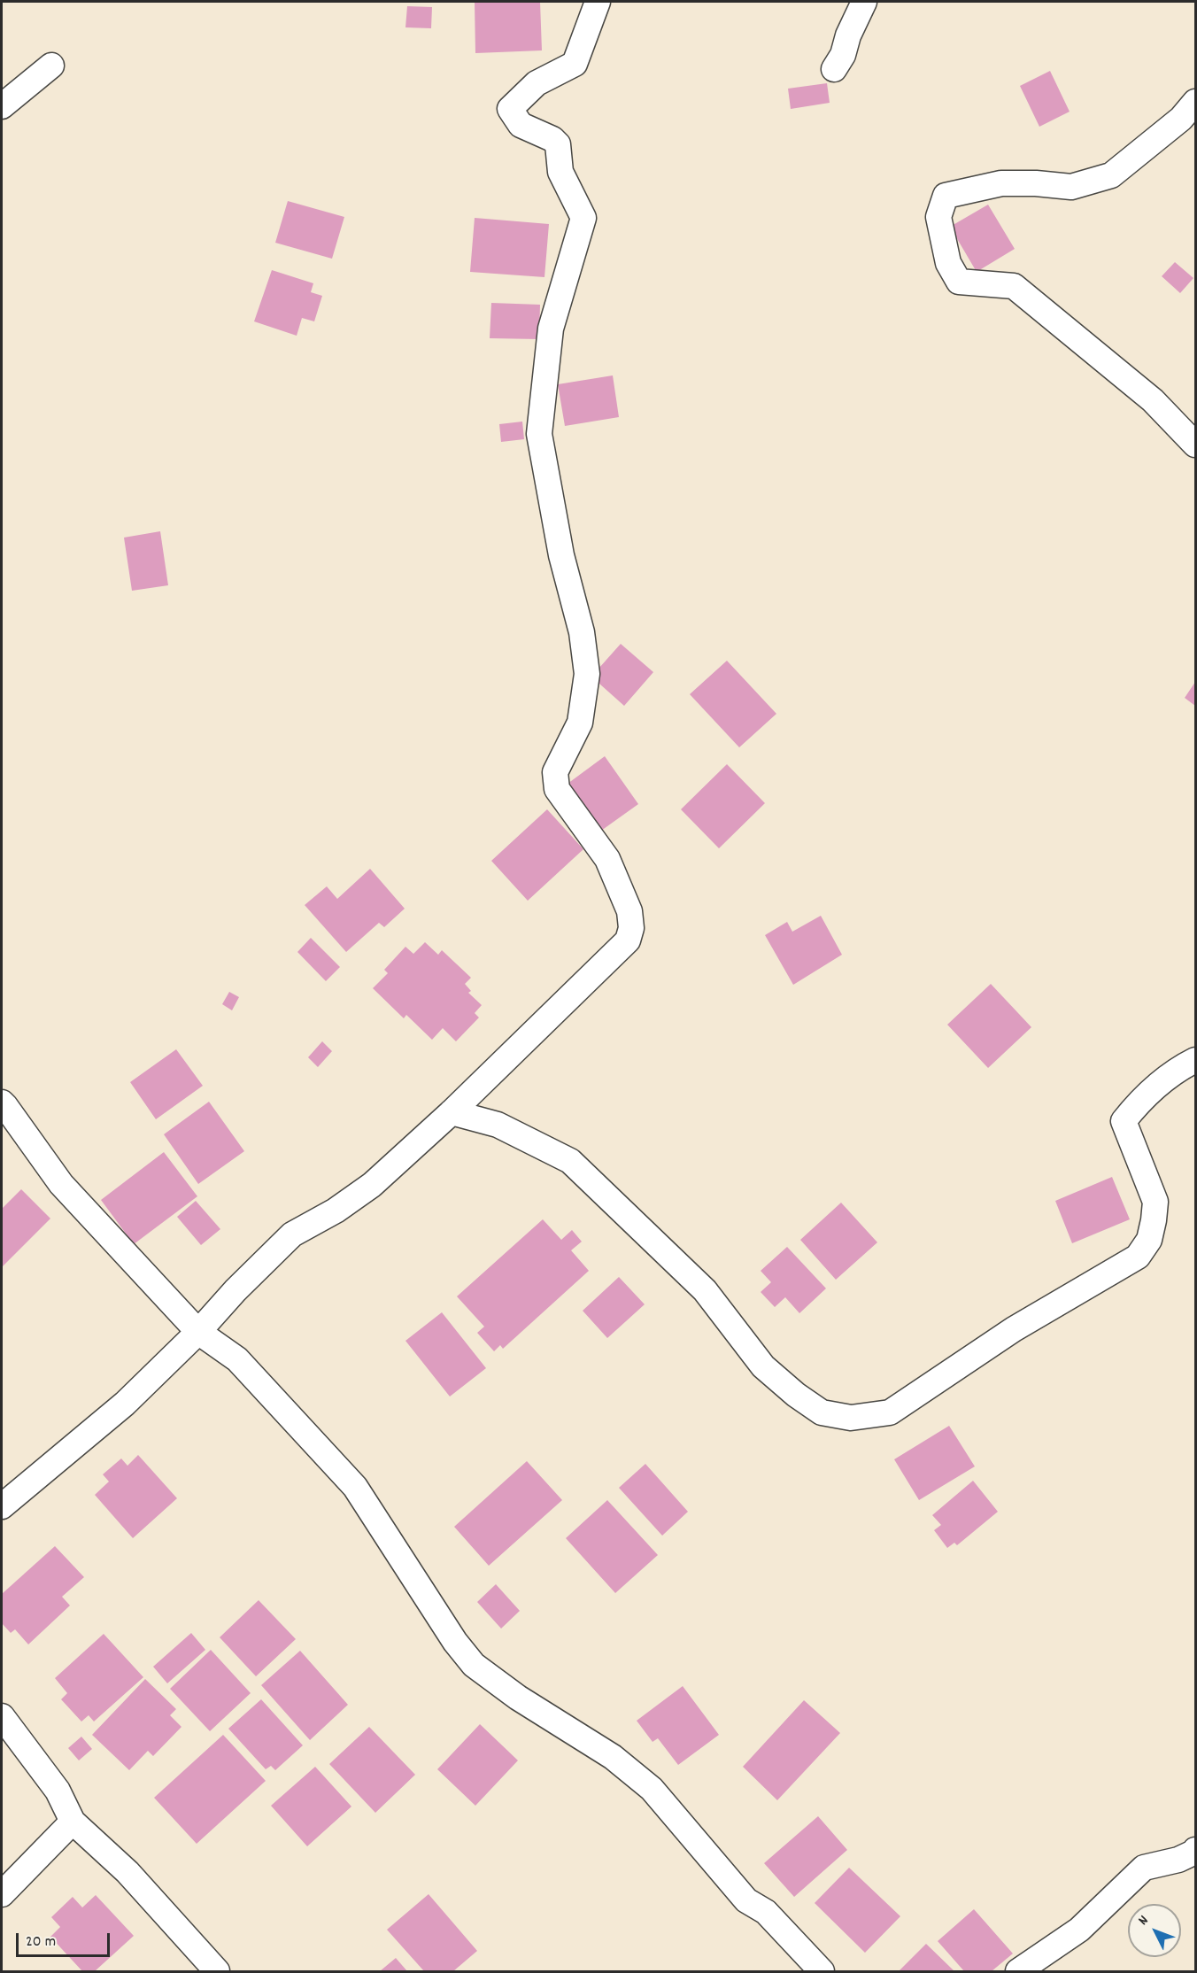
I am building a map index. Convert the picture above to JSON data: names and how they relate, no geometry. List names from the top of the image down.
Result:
{
  "scale_bar": "20 m",
  "north": "top left"
}
